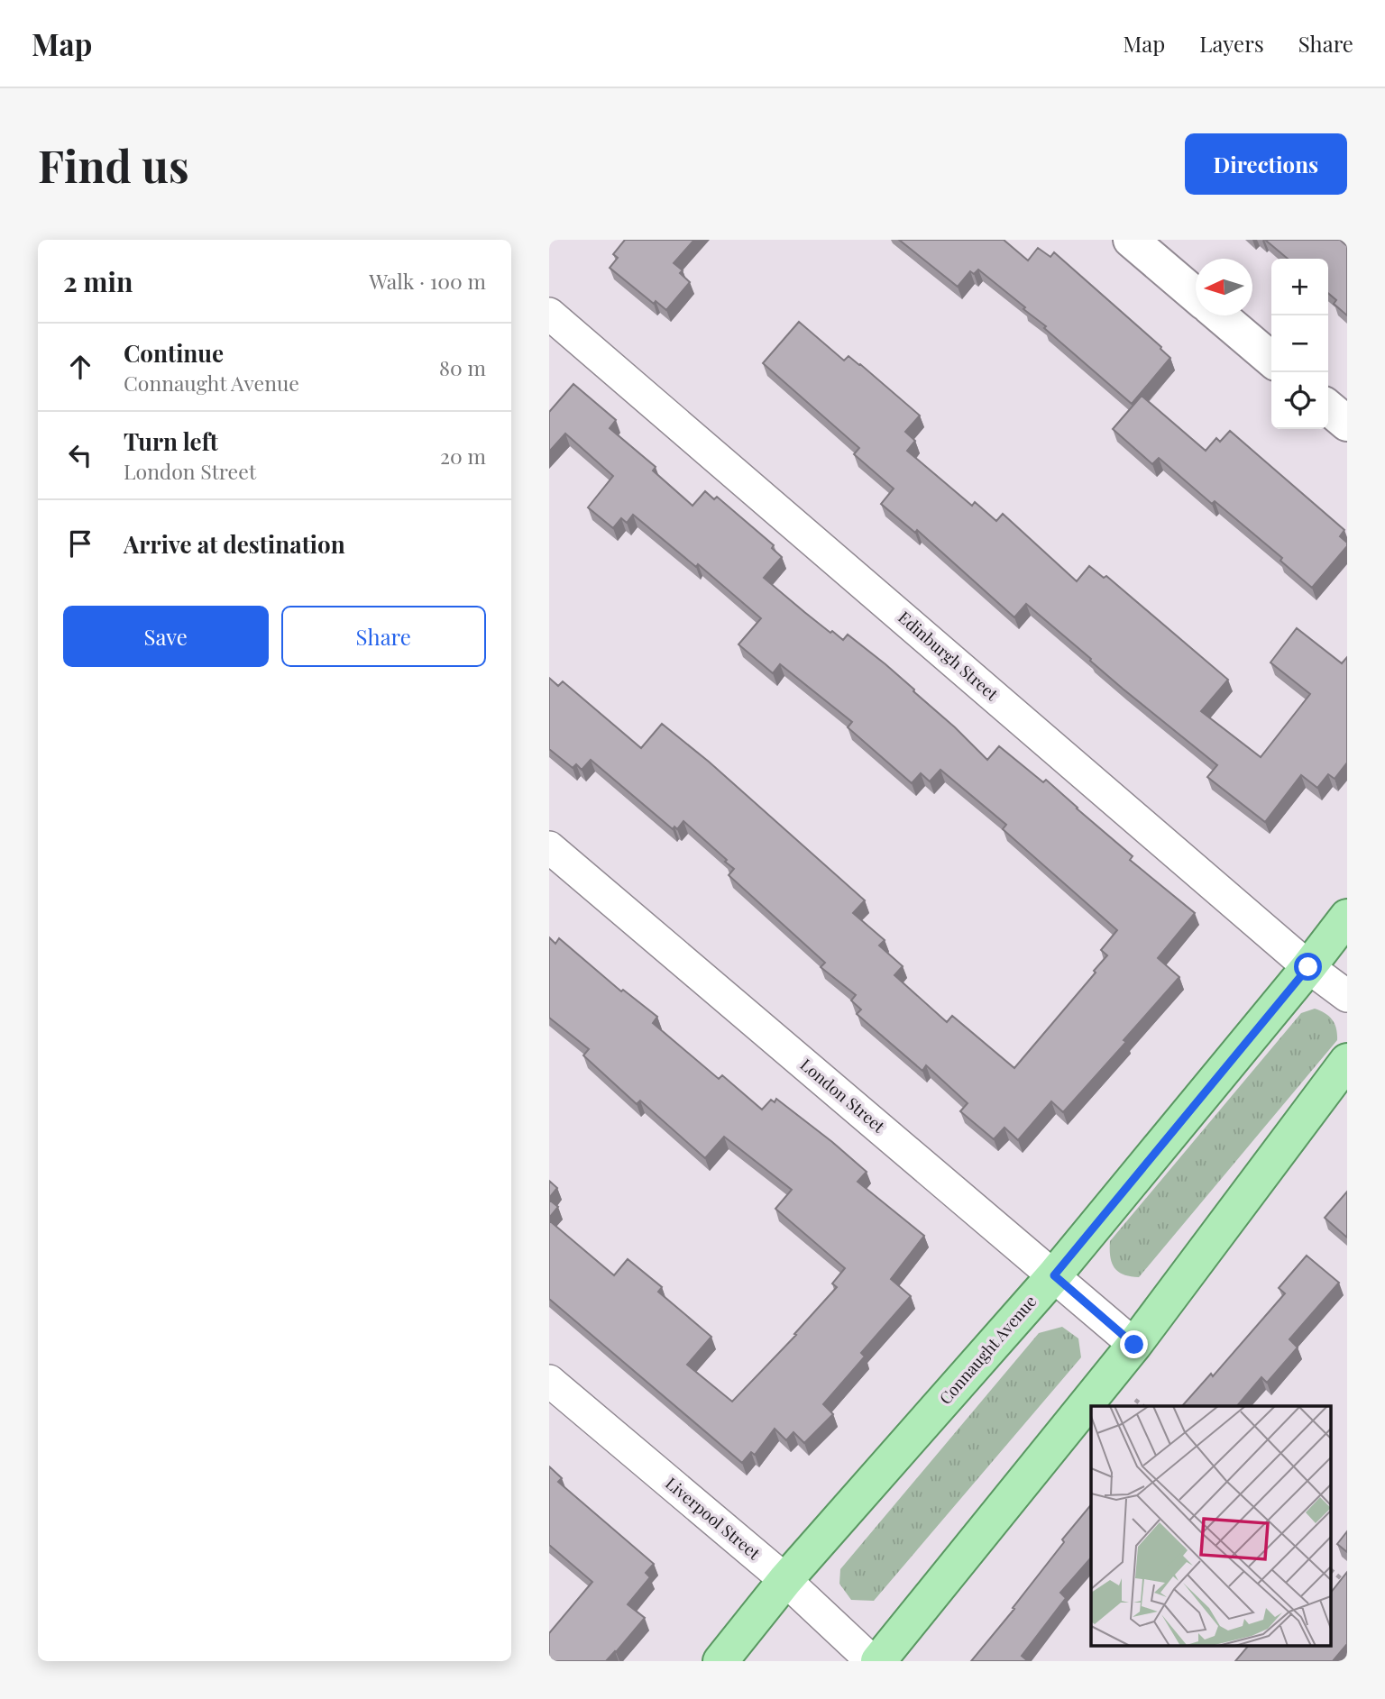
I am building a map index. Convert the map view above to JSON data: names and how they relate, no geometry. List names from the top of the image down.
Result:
{
  "streets": {
    "main road": ["Connaught Avenue"],
    "street": ["Edinburgh Street", "London Street", "Liverpool Street"]
  },
  "crossings": [
    ["Edinburgh Street", "Connaught Avenue"],
    ["London Street", "Connaught Avenue"],
    ["Connaught Avenue", "Liverpool Street"]
  ],
  "north": "left",
  "page": {
    "header": "Map",
    "nav": ["Map", "Layers", "Share"],
    "buttons": [
      "Directions",
      ["Save", "Share"]
    ],
    "title": "Find us",
    "heading": ["2 min", "Walk · 100 m"],
    "map_buttons": ["+", "−"],
    "list": [
      ["Continue", "Connaught Avenue", "80 m"],
      ["Turn left", "London Street", "20 m"],
      "Arrive at destination"
    ]
  }
}
